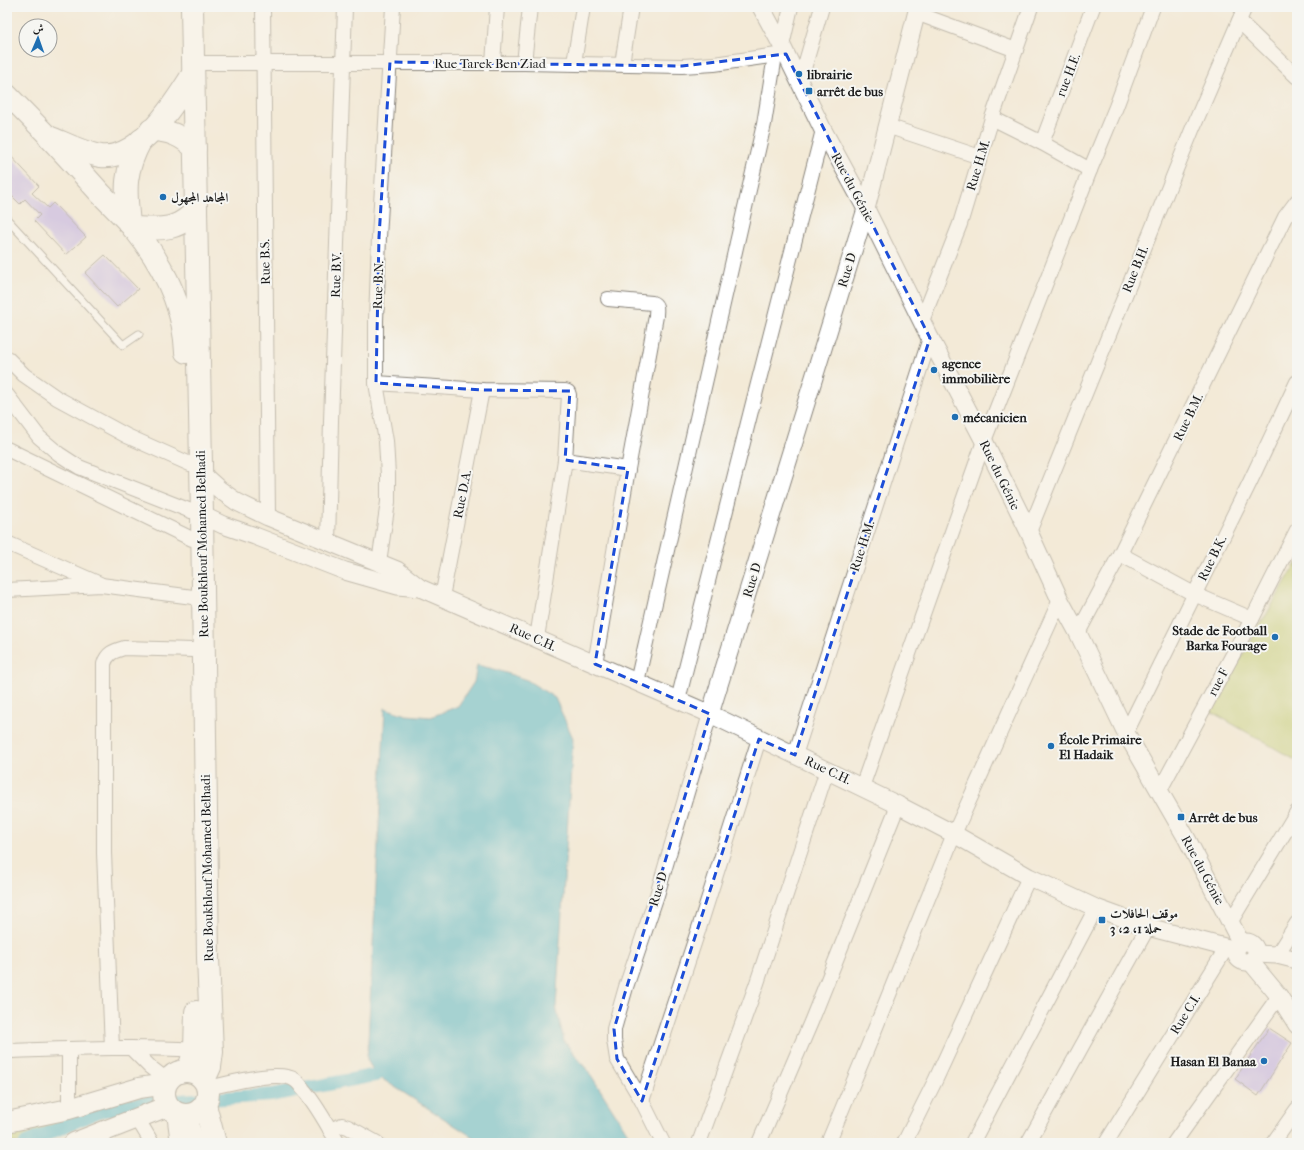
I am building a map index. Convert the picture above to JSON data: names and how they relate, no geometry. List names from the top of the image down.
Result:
{
  "streets": {
    "main road": ["Rue Boukhlouf Mohamed Belhadi"],
    "street": [
      "Rue Tarek Ben Ziad",
      "rue H.E.",
      "Rue H.M.",
      "Rue du Génie",
      "Rue B.S.",
      "Rue B.H.",
      "Rue D",
      "Rue B.V.",
      "Rue B.N.",
      "Rue B.M.",
      "Rue D.A.",
      "Rue B.K.",
      "Rue C.H.",
      "rue F",
      "Rue C.I."
    ]
  },
  "crossings": [
    ["Rue Tarek Ben Ziad", "Rue du Génie"],
    ["Rue Tarek Ben Ziad", "Rue B.S."],
    ["Rue Tarek Ben Ziad", "Rue B.V."],
    ["Rue Tarek Ben Ziad", "Rue B.N."],
    ["Rue Tarek Ben Ziad", "Rue Boukhlouf Mohamed Belhadi"],
    ["Rue H.M.", "Rue du Génie"],
    ["Rue H.M.", "Rue C.H."],
    ["Rue du Génie", "Rue B.H."],
    ["Rue du Génie", "Rue D"],
    ["Rue du Génie", "Rue B.M."],
    ["Rue du Génie", "Rue B.K."],
    ["Rue du Génie", "Rue C.H."],
    ["Rue du Génie", "rue F"],
    ["Rue du Génie", "Rue C.I."],
    ["Rue B.S.", "Rue C.H."],
    ["Rue D", "Rue C.H."],
    ["Rue B.V.", "Rue C.H."],
    ["Rue B.N.", "Rue C.H."],
    ["Rue D.A.", "Rue C.H."],
    ["Rue Boukhlouf Mohamed Belhadi", "Rue C.H."],
    ["Rue C.H.", "Rue C.I."]
  ],
  "places": {
    "other": [
      "librairie",
      "المجاهد المجهول",
      "agence immobilière",
      "mécanicien",
      "Stade de Football Barka Fourage",
      "École Primaire El Hadaik",
      "Hasan El Banaa"
    ],
    "transit": ["arrêt de bus", "Arrêt de bus", "موقف الحافلات حملة 1، 2، 3"]
  },
  "north": "top"
}
